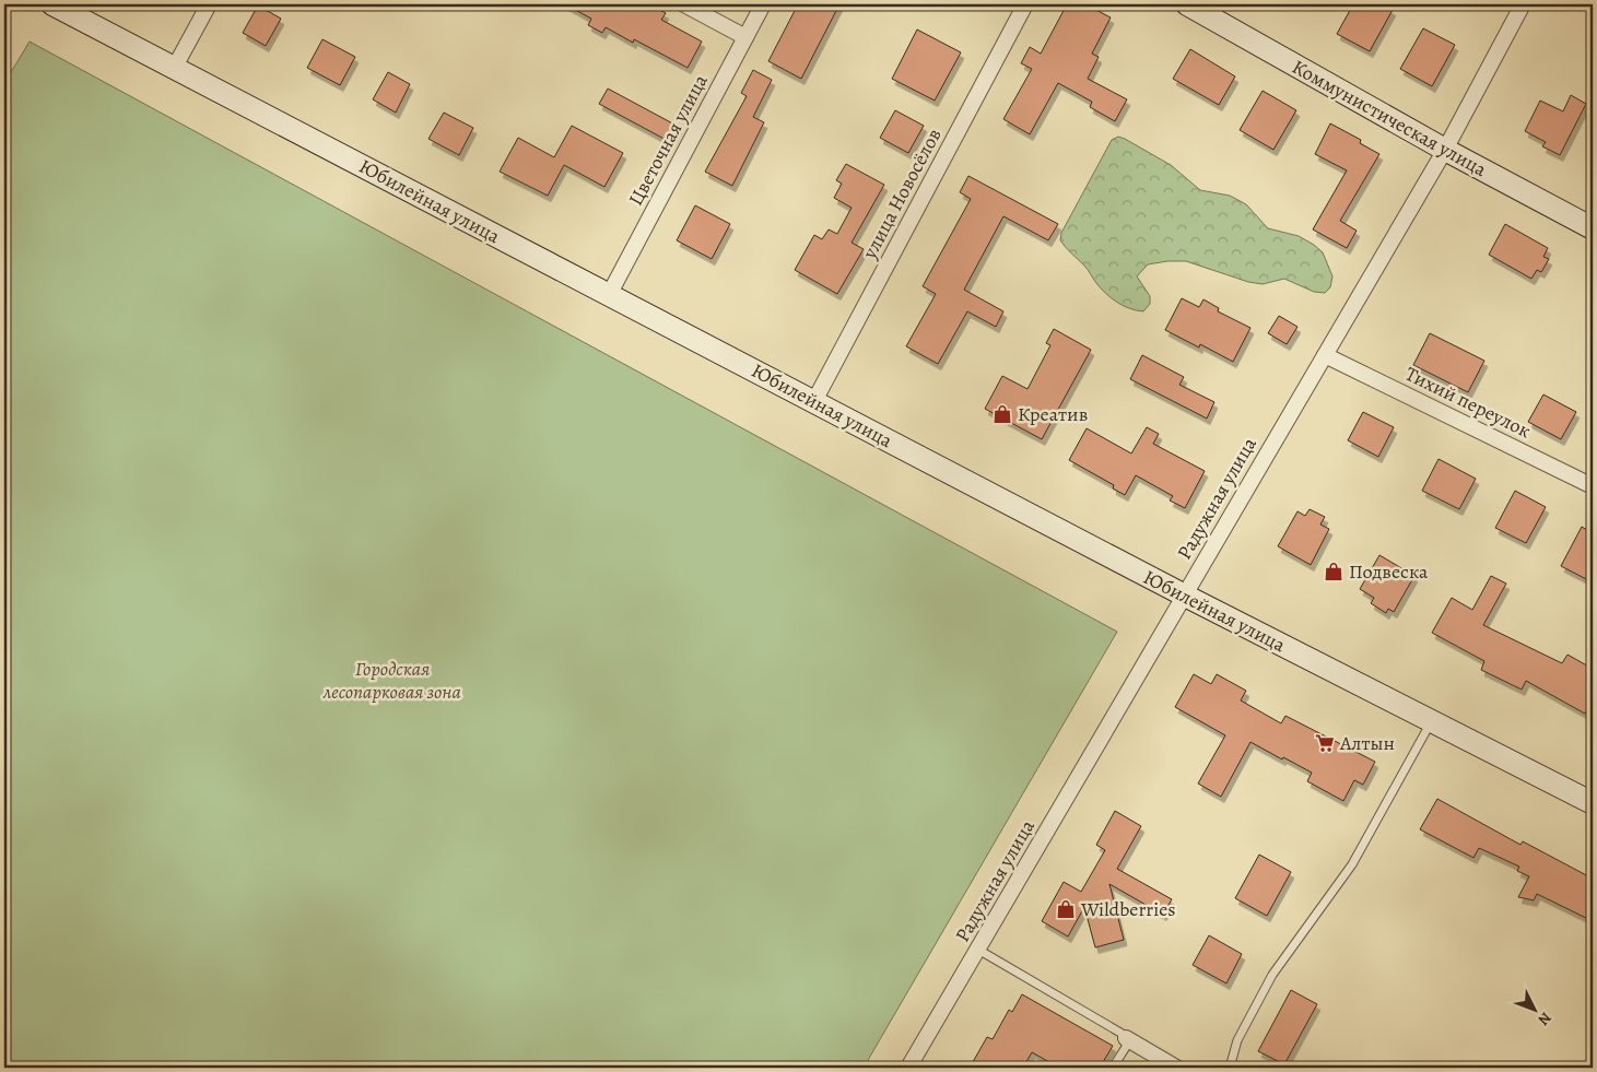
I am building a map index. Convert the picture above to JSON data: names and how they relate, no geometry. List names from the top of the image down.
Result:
{
  "streets": {
    "street": [
      "Коммунистическая улица",
      "Цветочная улица",
      "улица Новосёлов",
      "Юбилейная улица",
      "Тихий переулок",
      "Радужная улица"
    ]
  },
  "crossings": [
    ["Коммунистическая улица", "Радужная улица"],
    ["Цветочная улица", "Юбилейная улица"],
    ["улица Новосёлов", "Юбилейная улица"],
    ["Юбилейная улица", "Радужная улица"],
    ["Тихий переулок", "Радужная улица"]
  ],
  "parks": ["Городская лесопарковая зона"],
  "places": {
    "shop": ["Креатив", "Подвеска", "Wildberries"],
    "supermarket": ["Алтын"]
  },
  "north": "bottom right"
}
